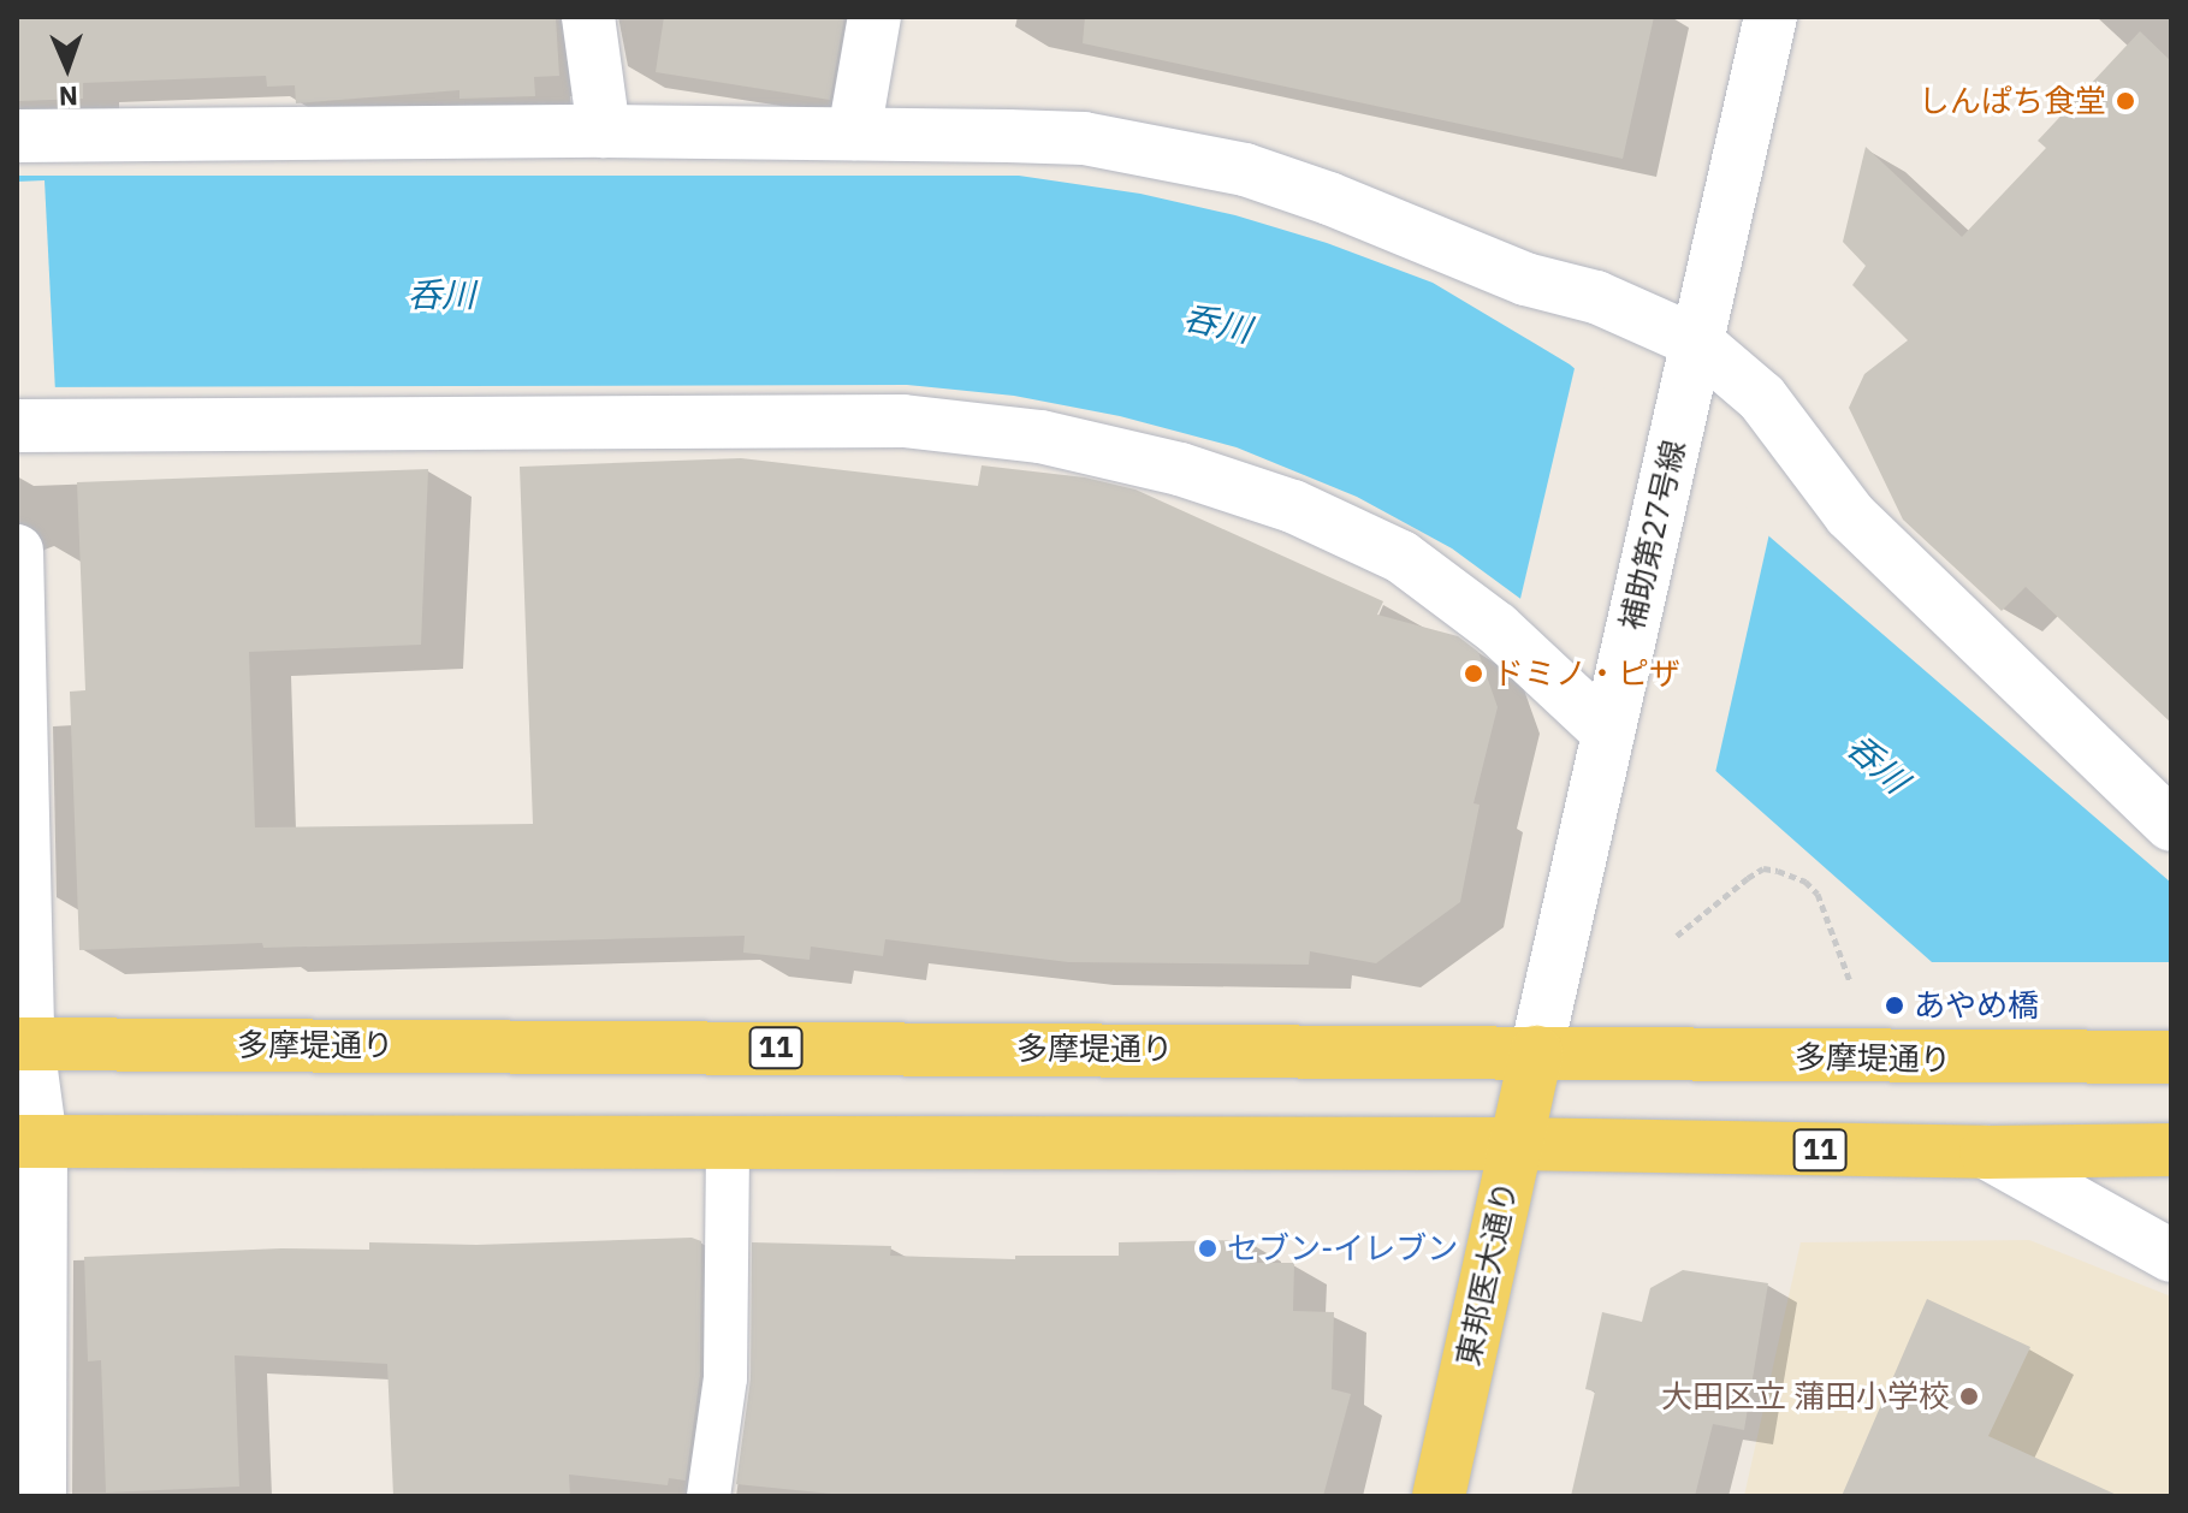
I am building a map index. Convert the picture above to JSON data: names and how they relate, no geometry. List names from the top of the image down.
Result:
{
  "streets": {
    "main road": ["多摩堤通り", "11", "東邦医大通り"],
    "street": ["補助第27号線"]
  },
  "crossings": [
    ["補助第27号線", "多摩堤通り"],
    ["補助第27号線", "東邦医大通り"],
    ["多摩堤通り", "東邦医大通り"],
    ["11", "東邦医大通り"]
  ],
  "water": ["呑川"],
  "places": [
    "しんぱち食堂",
    "ドミノ・ピザ",
    "あやめ橋",
    "セブン-イレブン",
    "大田区立 蒲田小学校"
  ],
  "north": "bottom"
}
